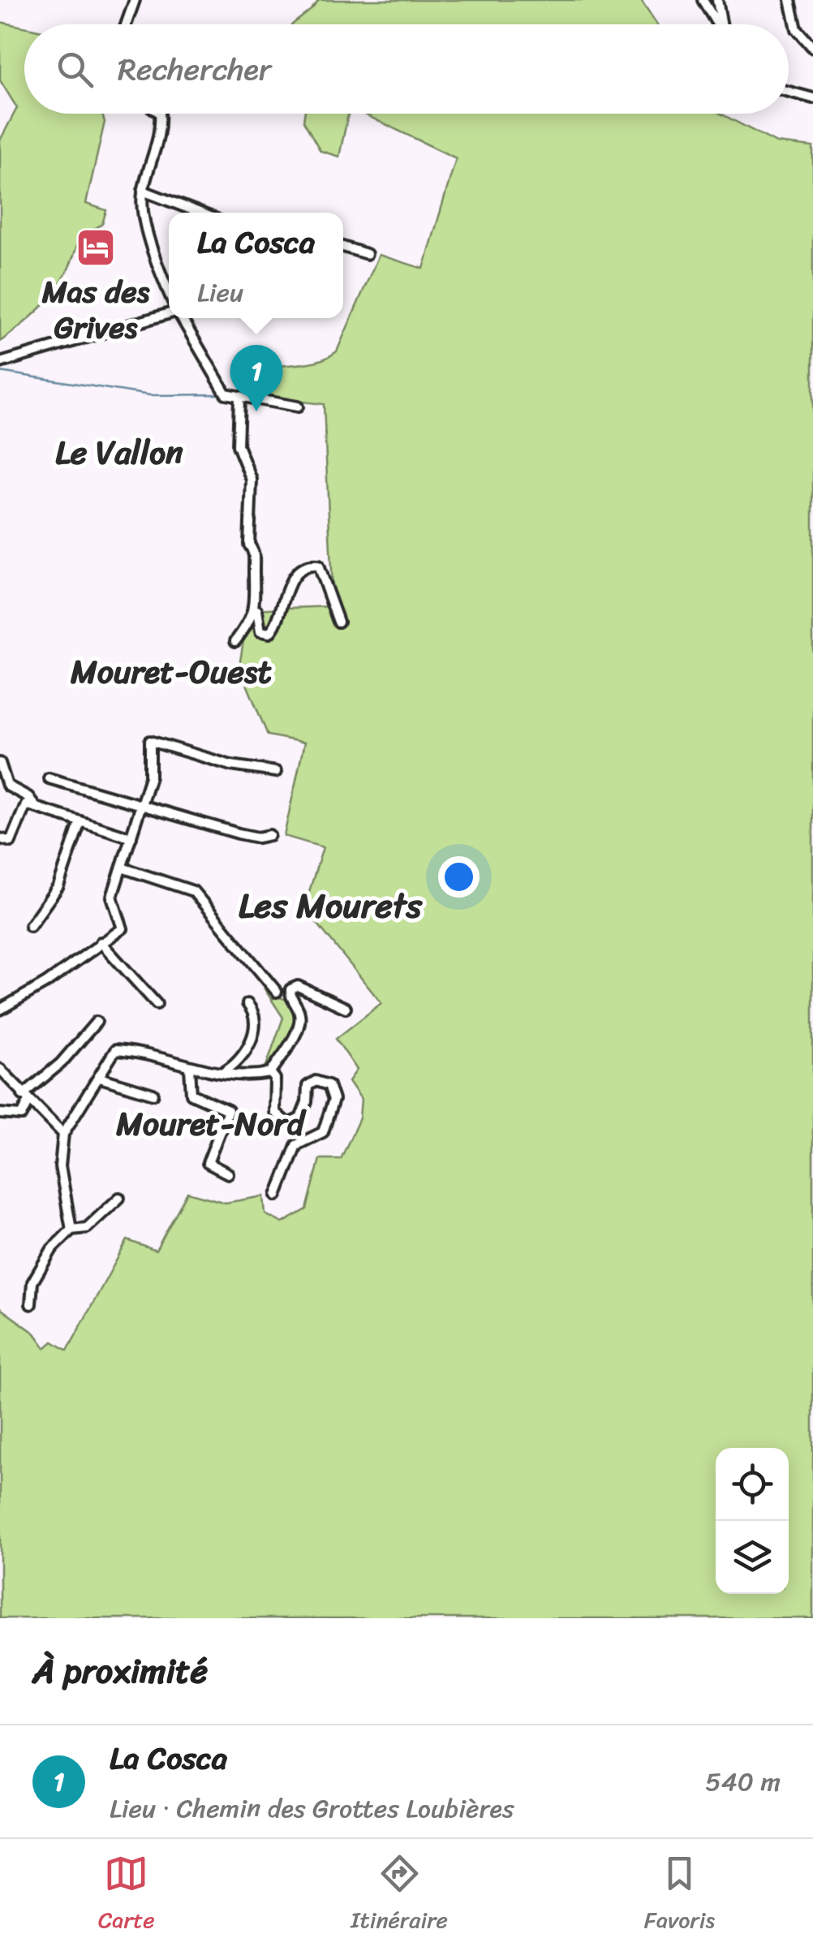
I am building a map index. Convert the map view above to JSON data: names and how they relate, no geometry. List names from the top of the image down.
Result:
{
  "districts": [
    "Le Vallon",
    "Mouret-Ouest",
    "Les Mourets",
    "Mouret-Nord"
  ],
  "places": {
    "hotel": ["Mas des Grives"]
  },
  "page": {
    "search": "Rechercher",
    "popup": ["La Cosca", "Lieu"],
    "pins": "1",
    "heading": "À proximité",
    "list": [
      {
        "mark": "1",
        "name": "La Cosca",
        "note": "Lieu · Chemin des Grottes Loubières",
        "value": "540 m"
      }
    ],
    "nav": ["Carte", "Itinéraire", "Favoris"]
  }
}
